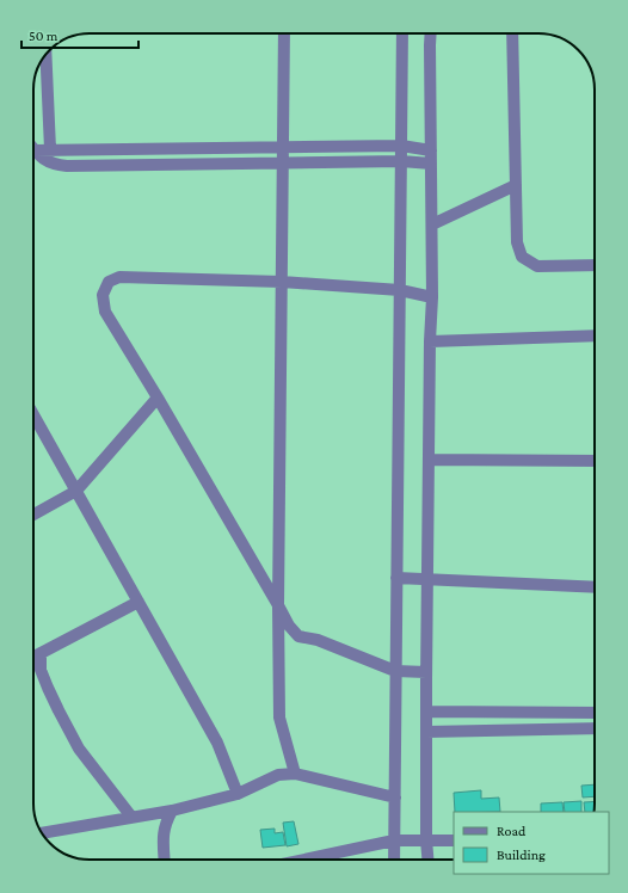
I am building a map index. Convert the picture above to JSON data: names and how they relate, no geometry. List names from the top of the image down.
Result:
{
  "legend": ["Road", "Building"],
  "scale_bar": "50 m"
}
